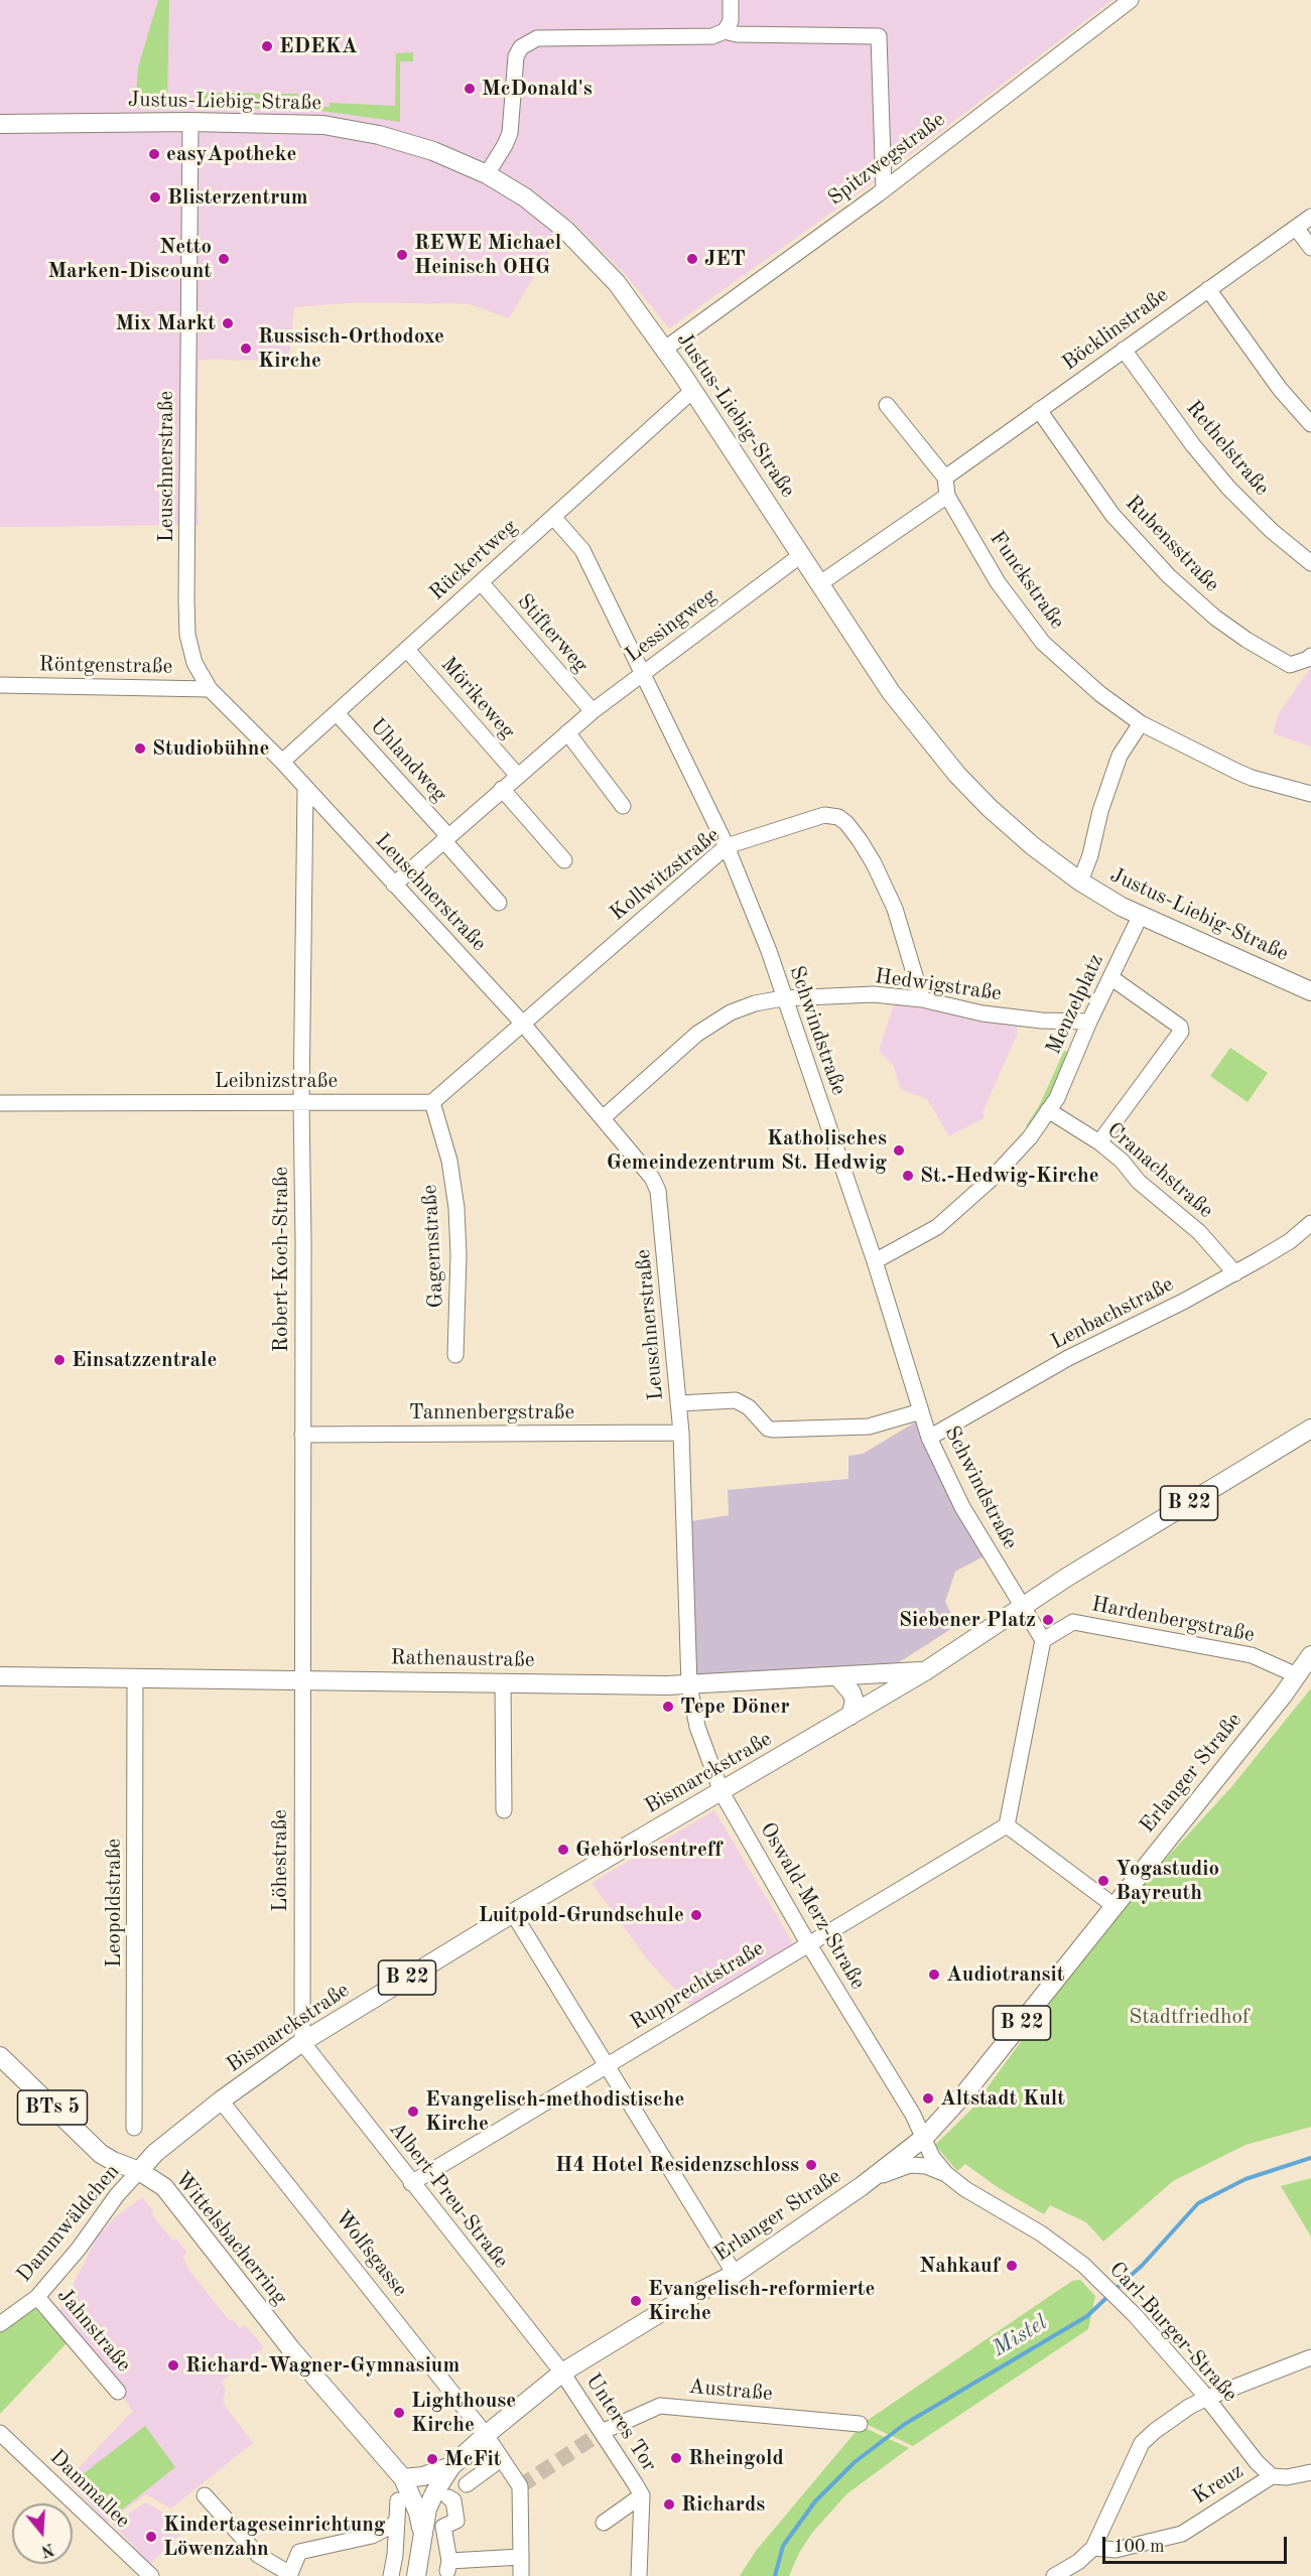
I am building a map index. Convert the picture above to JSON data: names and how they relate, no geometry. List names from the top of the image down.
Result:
{
  "streets": {
    "main road": [
      "Justus-Liebig-Straße",
      "B 22",
      "Rathenaustraße",
      "Bismarckstraße",
      "Erlanger Straße",
      "BTs 5",
      "Wittelsbacherring"
    ],
    "street": [
      "Spitzwegstraße",
      "Böcklinstraße",
      "Rethelstraße",
      "Leuschnerstraße",
      "Rubensstraße",
      "Rückertweg",
      "Funckstraße",
      "Lessingweg",
      "Stifterweg",
      "Röntgenstraße",
      "Mörikeweg",
      "Uhlandweg",
      "Kollwitzstraße",
      "Hedwigstraße",
      "Menzelplatz",
      "Schwindstraße",
      "Leibnizstraße",
      "Cranachstraße",
      "Gagernstraße",
      "Robert-Koch-Straße",
      "Lenbachstraße",
      "Tannenbergstraße",
      "Hardenbergstraße",
      "Löhestraße",
      "Leopoldstraße",
      "Oswald-Merz-Straße",
      "Rupprechtstraße",
      "Albert-Preu-Straße",
      "Dammwäldchen",
      "Wolfsgasse",
      "Jahnstraße",
      "Carl-Burger-Straße",
      "Austraße",
      "Unteres Tor",
      "Kreuz",
      "Dammallee"
    ]
  },
  "crossings": [
    ["Justus-Liebig-Straße", "Spitzwegstraße"],
    ["Justus-Liebig-Straße", "Leuschnerstraße"],
    ["Justus-Liebig-Straße", "Rückertweg"],
    ["Justus-Liebig-Straße", "Lessingweg"],
    ["Justus-Liebig-Straße", "Menzelplatz"],
    ["Böcklinstraße", "Rethelstraße"],
    ["Böcklinstraße", "Rubensstraße"],
    ["Leuschnerstraße", "Rückertweg"],
    ["Leuschnerstraße", "Lessingweg"],
    ["Leuschnerstraße", "Röntgenstraße"],
    ["Leuschnerstraße", "Kollwitzstraße"],
    ["Leuschnerstraße", "Hedwigstraße"],
    ["Leuschnerstraße", "Robert-Koch-Straße"],
    ["Leuschnerstraße", "Tannenbergstraße"],
    ["Leuschnerstraße", "Rathenaustraße"],
    ["Leuschnerstraße", "Oswald-Merz-Straße"],
    ["Rückertweg", "Stifterweg"],
    ["Rückertweg", "Mörikeweg"],
    ["Rückertweg", "Uhlandweg"],
    ["Rückertweg", "Schwindstraße"],
    ["Lessingweg", "Stifterweg"],
    ["Lessingweg", "Mörikeweg"],
    ["Lessingweg", "Uhlandweg"],
    ["Lessingweg", "Schwindstraße"],
    ["Kollwitzstraße", "Hedwigstraße"],
    ["Kollwitzstraße", "Schwindstraße"],
    ["Hedwigstraße", "Menzelplatz"],
    ["Hedwigstraße", "Schwindstraße"],
    ["Menzelplatz", "Schwindstraße"],
    ["Menzelplatz", "Cranachstraße"],
    ["Schwindstraße", "Lenbachstraße"],
    ["Schwindstraße", "Bismarckstraße"],
    ["Leibnizstraße", "Gagernstraße"],
    ["Leibnizstraße", "Robert-Koch-Straße"],
    ["Cranachstraße", "Lenbachstraße"],
    ["Robert-Koch-Straße", "Tannenbergstraße"],
    ["Robert-Koch-Straße", "Rathenaustraße"],
    ["Robert-Koch-Straße", "Löhestraße"],
    ["B 22", "Erlanger Straße"],
    ["B 22", "Wittelsbacherring"],
    ["Hardenbergstraße", "Erlanger Straße"],
    ["Rathenaustraße", "Bismarckstraße"],
    ["Rathenaustraße", "Löhestraße"],
    ["Rathenaustraße", "Leopoldstraße"],
    ["Rathenaustraße", "Oswald-Merz-Straße"],
    ["Bismarckstraße", "Löhestraße"],
    ["Bismarckstraße", "Oswald-Merz-Straße"],
    ["Bismarckstraße", "Albert-Preu-Straße"],
    ["Bismarckstraße", "Dammwäldchen"],
    ["Bismarckstraße", "Wittelsbacherring"],
    ["Bismarckstraße", "Wolfsgasse"],
    ["Erlanger Straße", "Oswald-Merz-Straße"],
    ["Erlanger Straße", "Albert-Preu-Straße"],
    ["Erlanger Straße", "Wolfsgasse"],
    ["Erlanger Straße", "Carl-Burger-Straße"],
    ["Erlanger Straße", "Unteres Tor"],
    ["Löhestraße", "Albert-Preu-Straße"],
    ["Oswald-Merz-Straße", "Rupprechtstraße"],
    ["Oswald-Merz-Straße", "Carl-Burger-Straße"],
    ["Rupprechtstraße", "Albert-Preu-Straße"],
    ["Albert-Preu-Straße", "Unteres Tor"],
    ["Dammwäldchen", "Wittelsbacherring"],
    ["Dammwäldchen", "Jahnstraße"],
    ["Carl-Burger-Straße", "Kreuz"],
    ["Austraße", "Unteres Tor"]
  ],
  "water": ["Mistel"],
  "parks": ["Stadtfriedhof"],
  "places": [
    "EDEKA",
    "McDonald's",
    "easyApotheke",
    "Blisterzentrum",
    "REWE Michael Heinisch OHG",
    "Netto Marken-Discount",
    "JET",
    "Mix Markt",
    "Russisch-Orthodoxe Kirche",
    "Studiobühne",
    "Katholisches Gemeindezentrum St. Hedwig",
    "St.-Hedwig-Kirche",
    "Einsatzzentrale",
    "Siebener Platz",
    "Tepe Döner",
    "Gehörlosentreff",
    "Yogastudio Bayreuth",
    "Luitpold-Grundschule",
    "Audiotransit",
    "Altstadt Kult",
    "Evangelisch-methodistische Kirche",
    "H4 Hotel Residenzschloss",
    "Nahkauf",
    "Evangelisch-reformierte Kirche",
    "Richard-Wagner-Gymnasium",
    "Lighthouse Kirche",
    "Rheingold",
    "McFit",
    "Richards",
    "Kindertageseinrichtung Löwenzahn"
  ],
  "scale_bar": "100 m",
  "north": "bottom"
}
